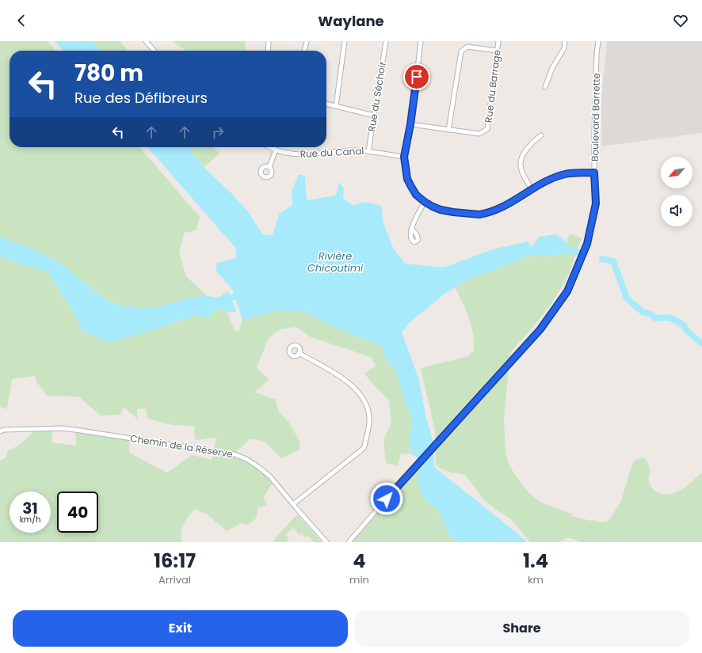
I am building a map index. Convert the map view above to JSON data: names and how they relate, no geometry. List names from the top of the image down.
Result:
{
  "streets": {
    "street": [
      "Rue du Barrage",
      "Rue du Séchoir",
      "Boulevard Barrette",
      "Rue du Canal",
      "Chemin de la Réserve"
    ]
  },
  "crossings": [
    ["Rue du Séchoir", "Rue du Canal"]
  ],
  "water": ["Rivière Chicoutimi"],
  "north": "bottom left",
  "page": {
    "header": "Waylane",
    "turn": ["780 m", "Rue des Défibreurs"],
    "speed": "31 km/h",
    "limit": "40",
    "eta": [
      "16:17",
      "Arrival",
      "4",
      "min",
      "1.4",
      "km"
    ],
    "buttons": ["Exit", "Share"]
  }
}
